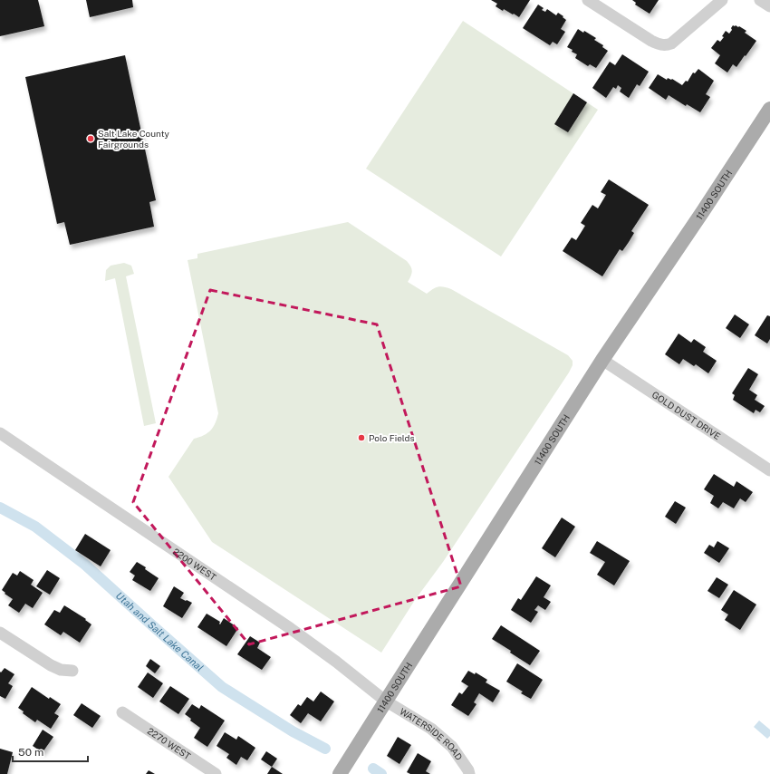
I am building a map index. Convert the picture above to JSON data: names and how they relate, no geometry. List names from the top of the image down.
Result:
{
  "streets": {
    "main road": ["11400 SOUTH"],
    "street": [
      "GOLD DUST DRIVE",
      "2200 WEST",
      "WATERSIDE ROAD",
      "2270 WEST"
    ]
  },
  "crossings": [
    ["11400 SOUTH", "GOLD DUST DRIVE"],
    ["11400 SOUTH", "2200 WEST"],
    ["11400 SOUTH", "WATERSIDE ROAD"],
    ["2200 WEST", "WATERSIDE ROAD"]
  ],
  "water": ["Utah and Salt Lake Canal"],
  "places": ["Salt Lake County Fairgrounds", "Polo Fields"],
  "scale_bar": "50 m"
}
